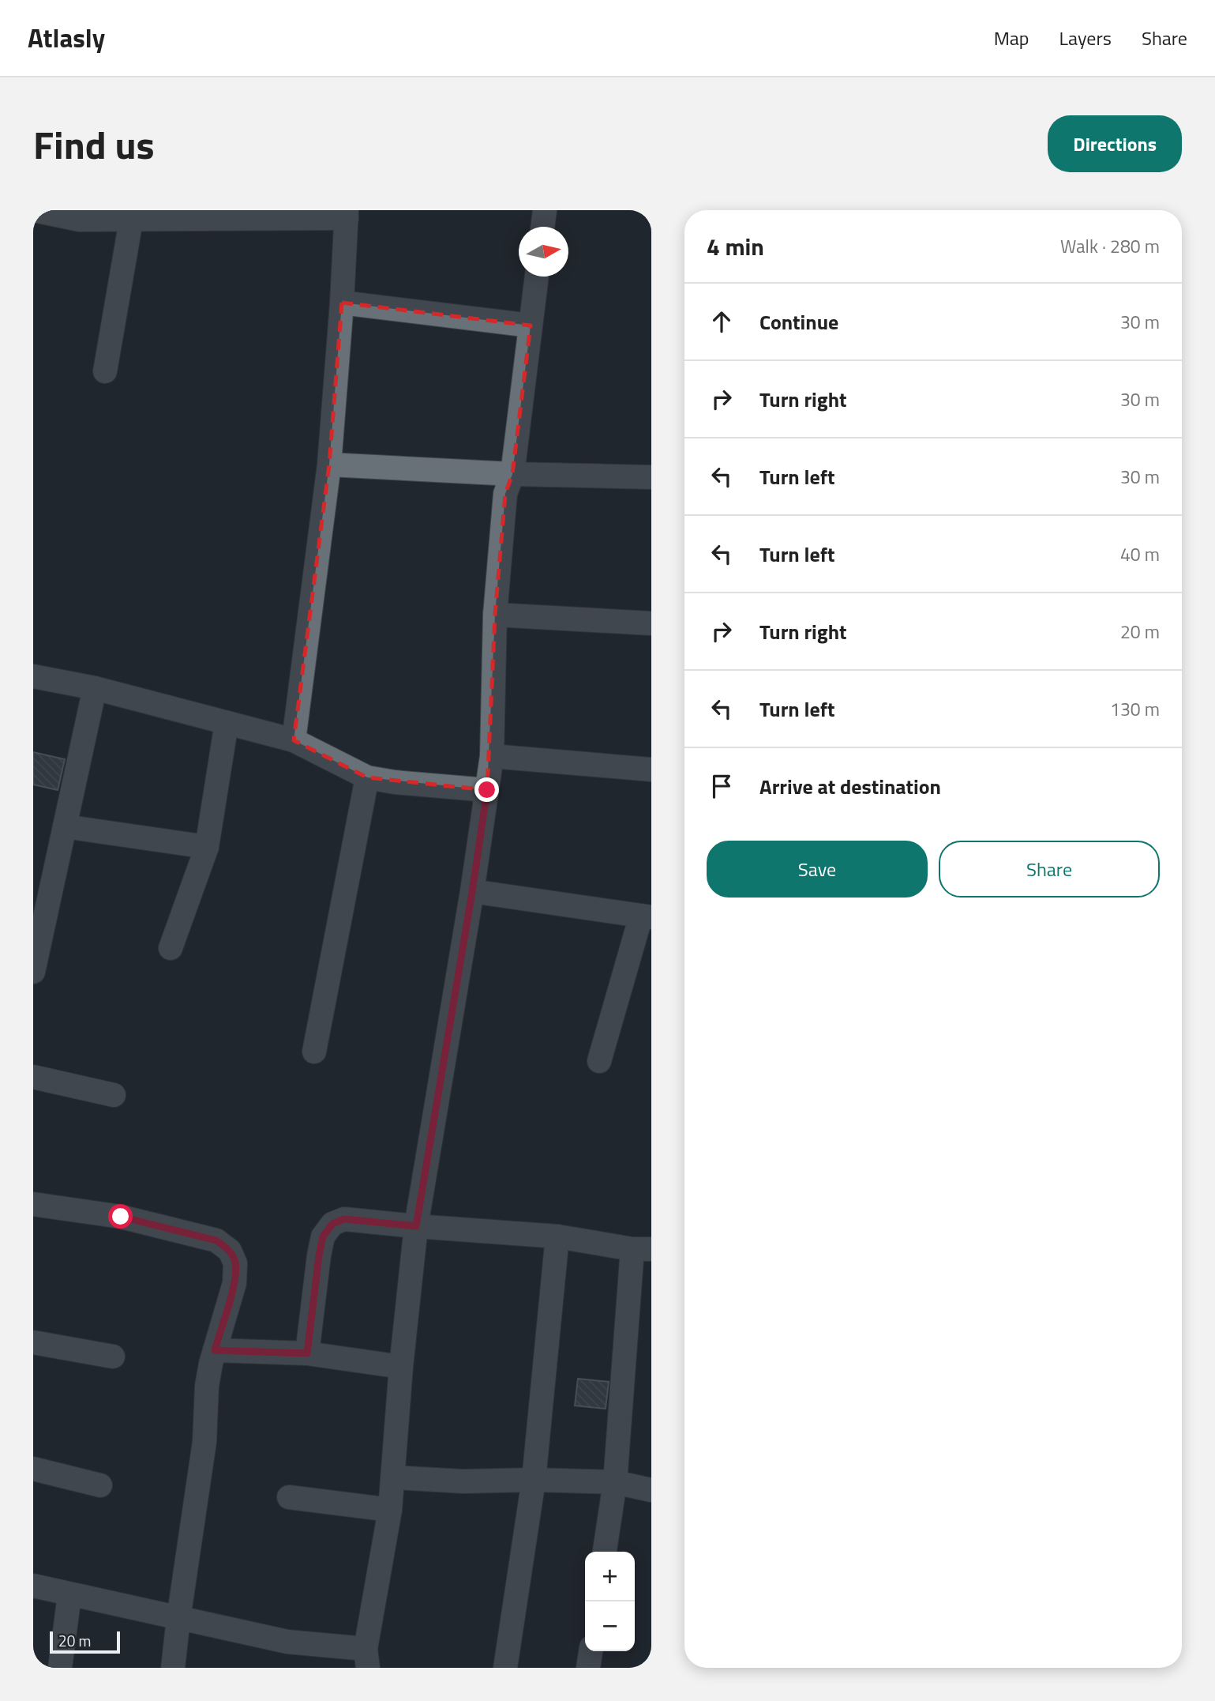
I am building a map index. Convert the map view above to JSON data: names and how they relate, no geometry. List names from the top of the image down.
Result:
{
  "scale_bar": "20 m",
  "north": "right",
  "page": {
    "header": "Atlasly",
    "nav": ["Map", "Layers", "Share"],
    "title": "Find us",
    "buttons": [
      "Directions",
      ["Save", "Share"]
    ],
    "heading": ["4 min", "Walk · 280 m"],
    "list": [
      ["Continue", "30 m"],
      ["Turn right", "30 m"],
      ["Turn left", "30 m"],
      ["Turn left", "40 m"],
      ["Turn right", "20 m"],
      ["Turn left", "130 m"],
      "Arrive at destination"
    ],
    "map_buttons": ["+", "−"],
    "scale": "20 m"
  }
}
